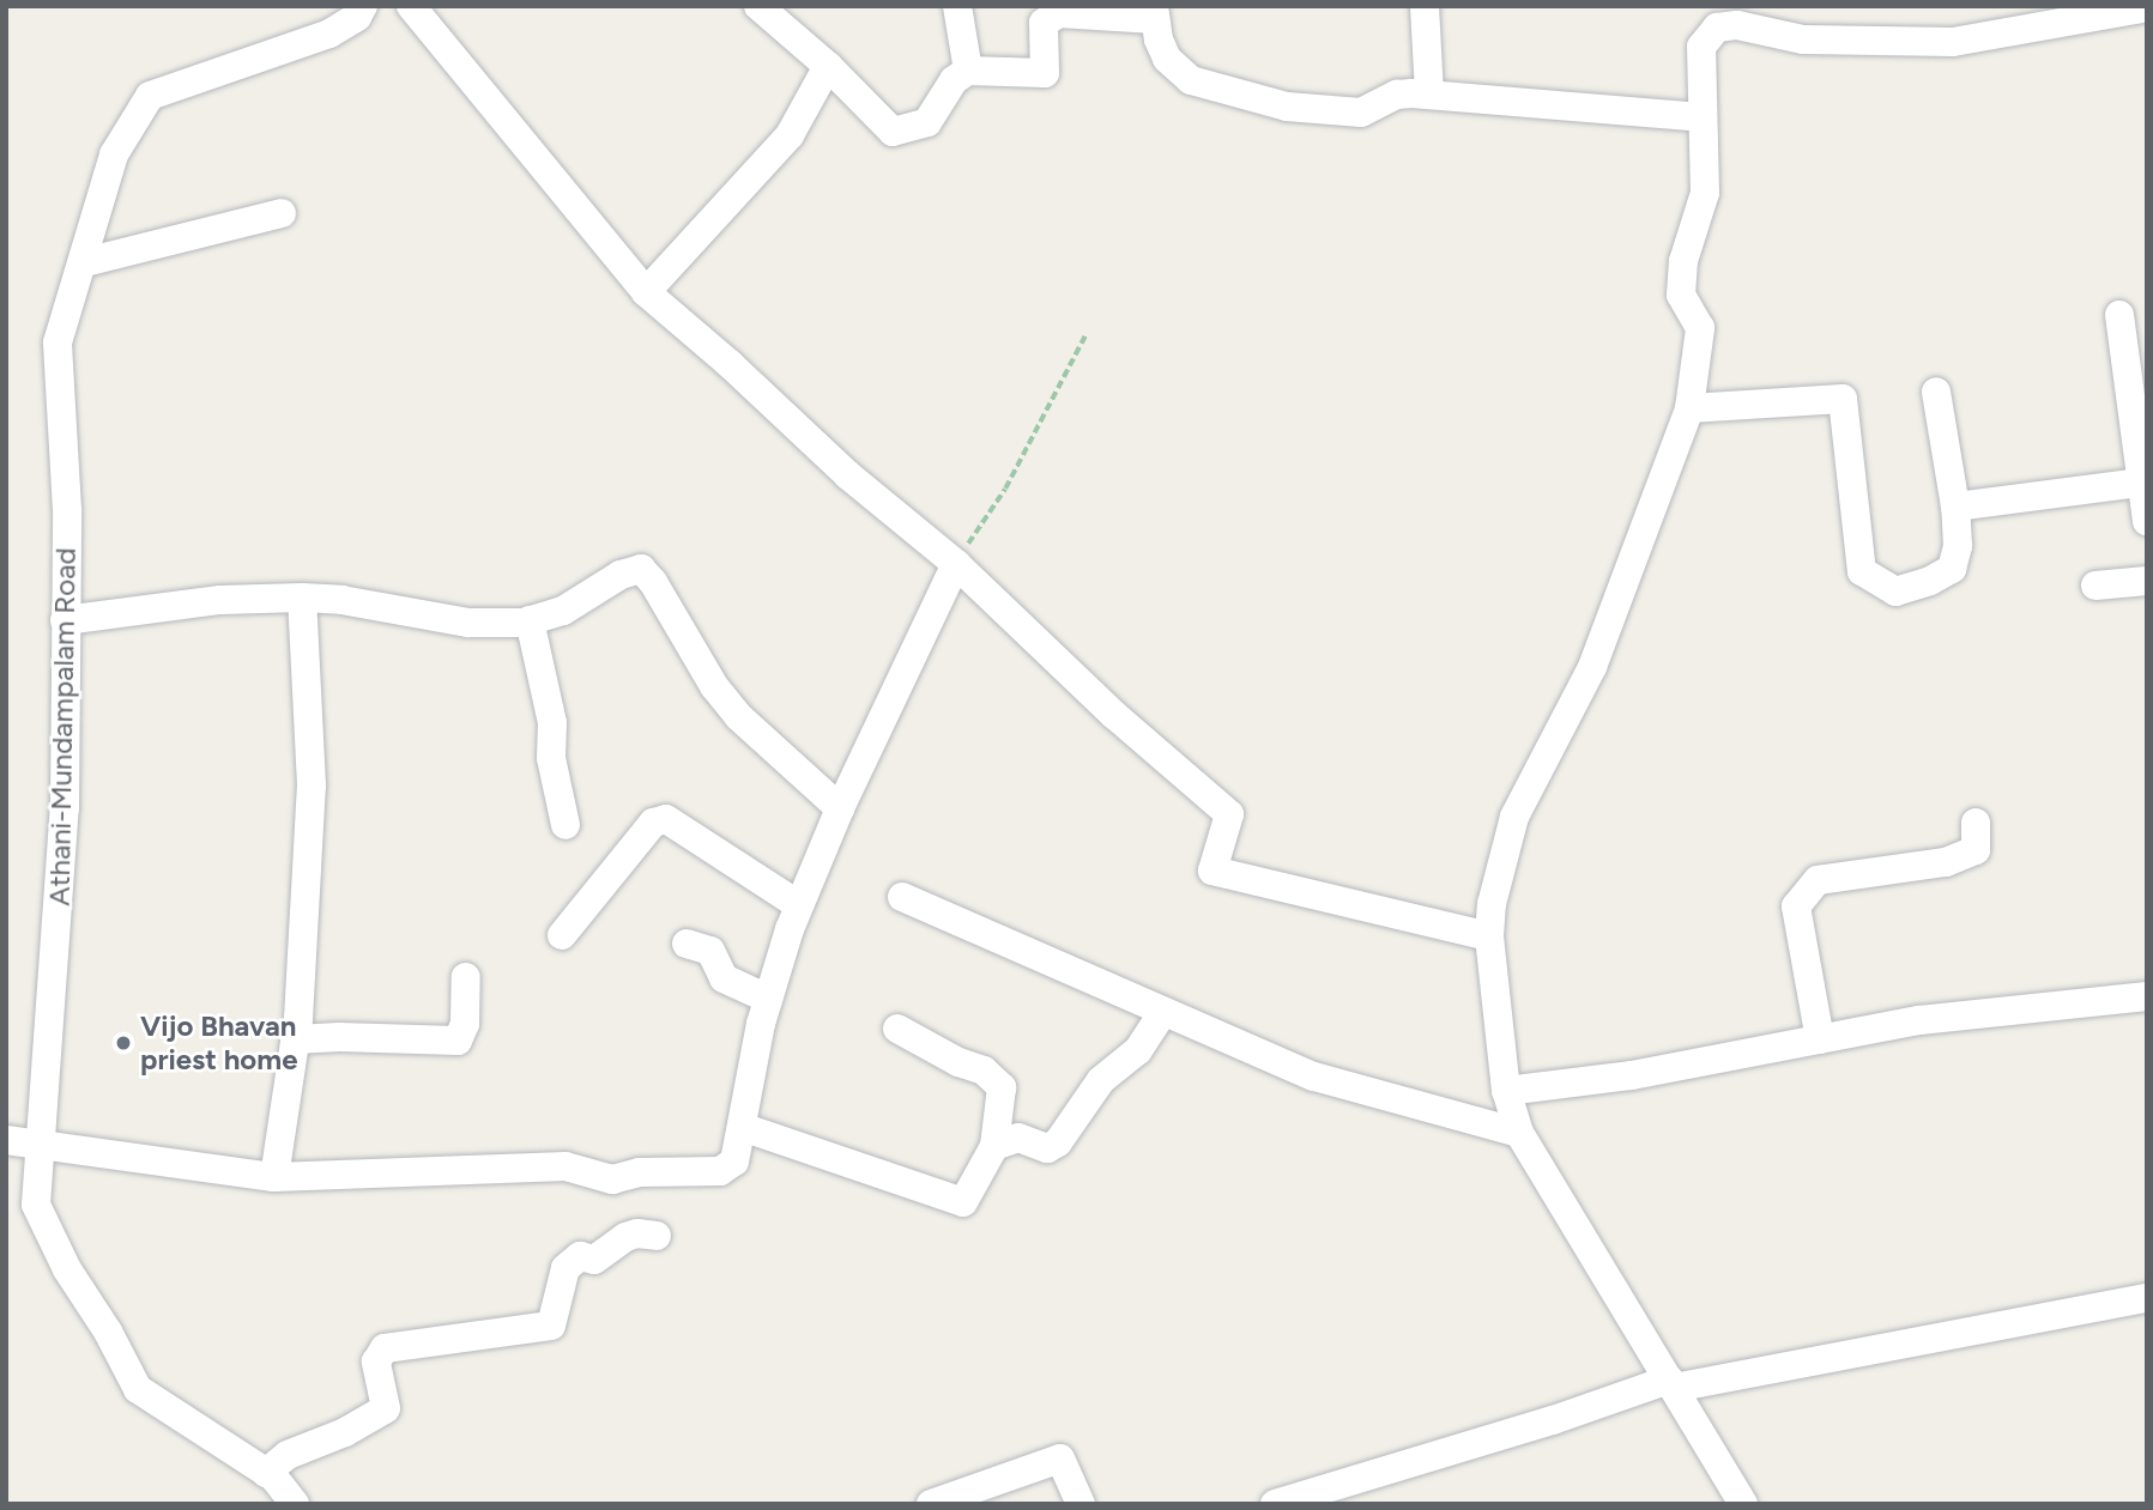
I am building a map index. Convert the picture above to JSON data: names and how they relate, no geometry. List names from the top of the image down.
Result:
{
  "streets": {
    "street": ["Athani-Mundampalam Road"]
  },
  "places": ["Vijo Bhavan priest home"]
}
